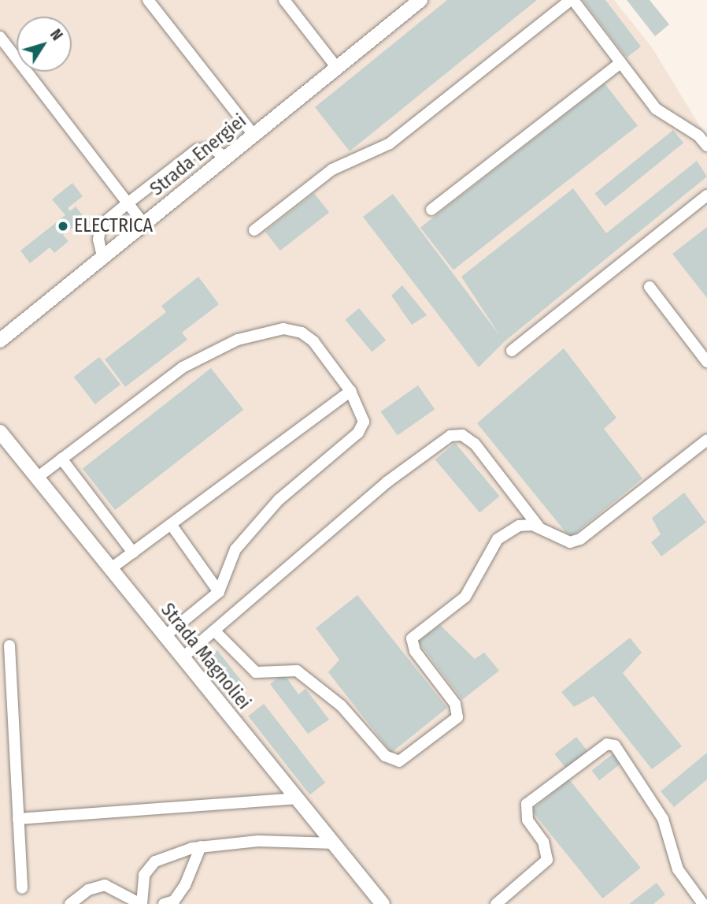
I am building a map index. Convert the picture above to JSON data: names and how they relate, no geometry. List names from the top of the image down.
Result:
{
  "streets": {
    "main road": ["Strada Energiei", "Strada Magnoliei"]
  },
  "places": ["ELECTRICA"],
  "north": "top right"
}
